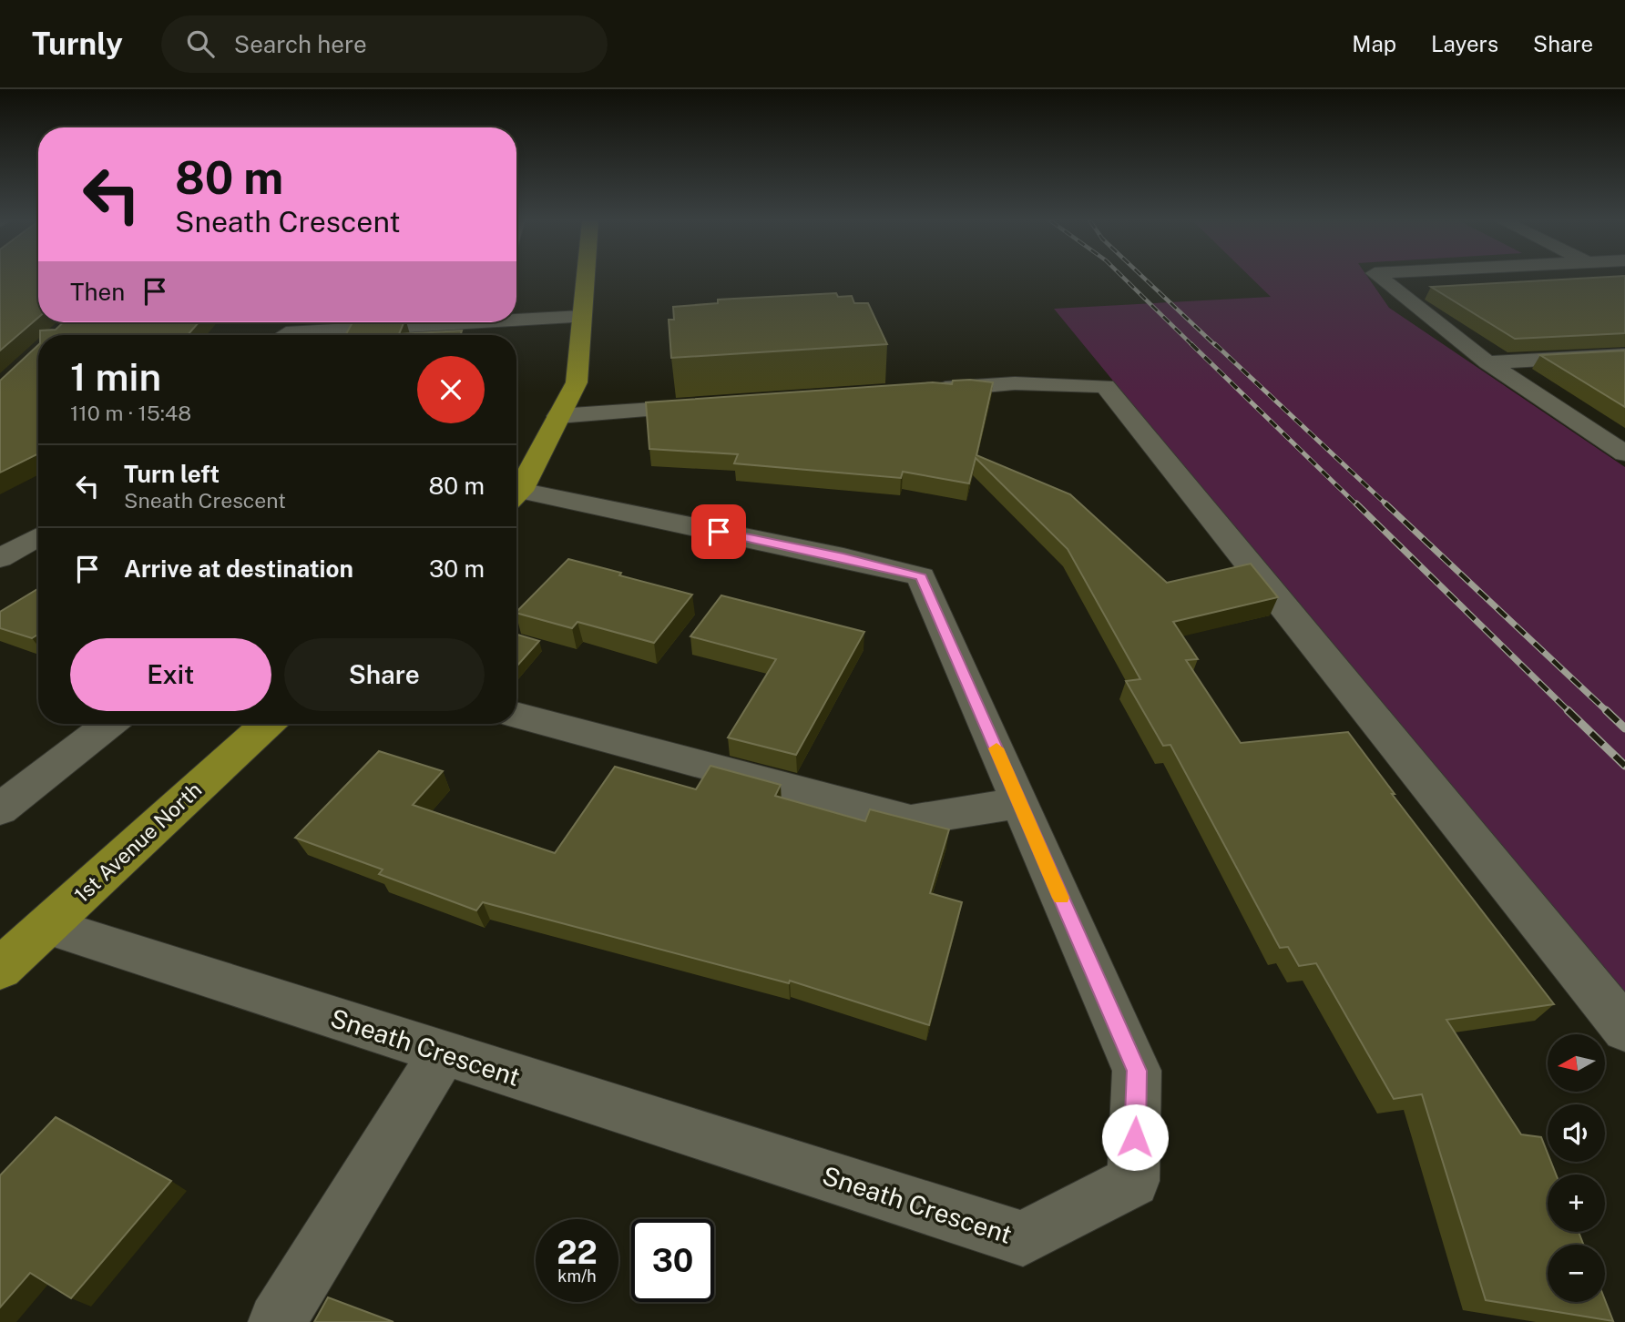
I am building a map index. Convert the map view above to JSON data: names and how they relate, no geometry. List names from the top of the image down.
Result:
{
  "streets": {
    "main road": ["1st Avenue North"],
    "street": ["Sneath Crescent"]
  },
  "crossings": [
    ["1st Avenue North", "Sneath Crescent"]
  ],
  "north": "left",
  "page": {
    "header": "Turnly",
    "search": "Search here",
    "nav": ["Map", "Layers", "Share"],
    "turn": ["80 m", "Sneath Crescent"],
    "then": "Then",
    "heading": ["1 min", "110 m · 15:48"],
    "list": [
      {
        "name": "Turn left",
        "note": "Sneath Crescent",
        "value": "80 m"
      },
      {
        "name": "Arrive at destination",
        "value": "30 m"
      }
    ],
    "buttons": ["Exit", "Share"],
    "map_buttons": ["+", "−"],
    "speed": "22 km/h",
    "limit": "30"
  }
}
